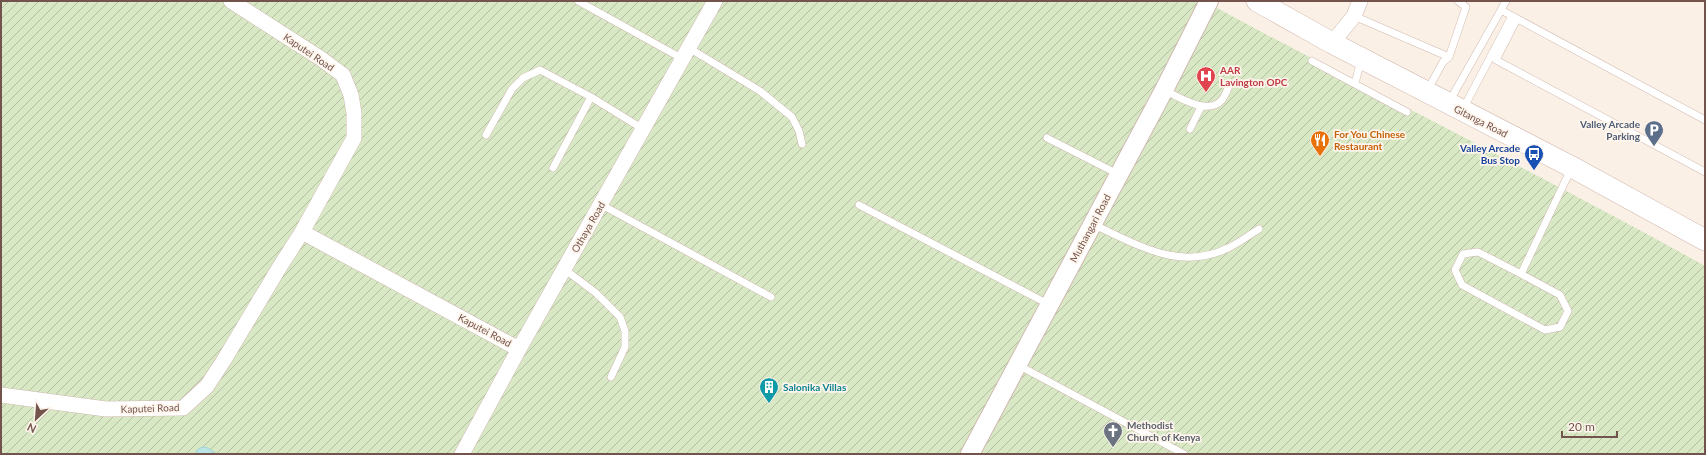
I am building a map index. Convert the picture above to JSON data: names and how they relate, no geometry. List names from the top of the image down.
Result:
{
  "streets": {
    "main road": ["Gitanga Road"],
    "street": ["Kaputei Road", "Othaya Road", "Muthangari Road"]
  },
  "crossings": [
    ["Kaputei Road", "Othaya Road"]
  ],
  "places": {
    "hospital": ["AAR Lavington OPC"],
    "parking": ["Valley Arcade Parking"],
    "restaurant": ["For You Chinese Restaurant"],
    "bus stop": ["Valley Arcade Bus Stop"],
    "building": ["Salonika Villas"],
    "church": ["Methodist Church of Kenya"]
  },
  "scale_bar": "20 m",
  "north": "bottom left"
}
